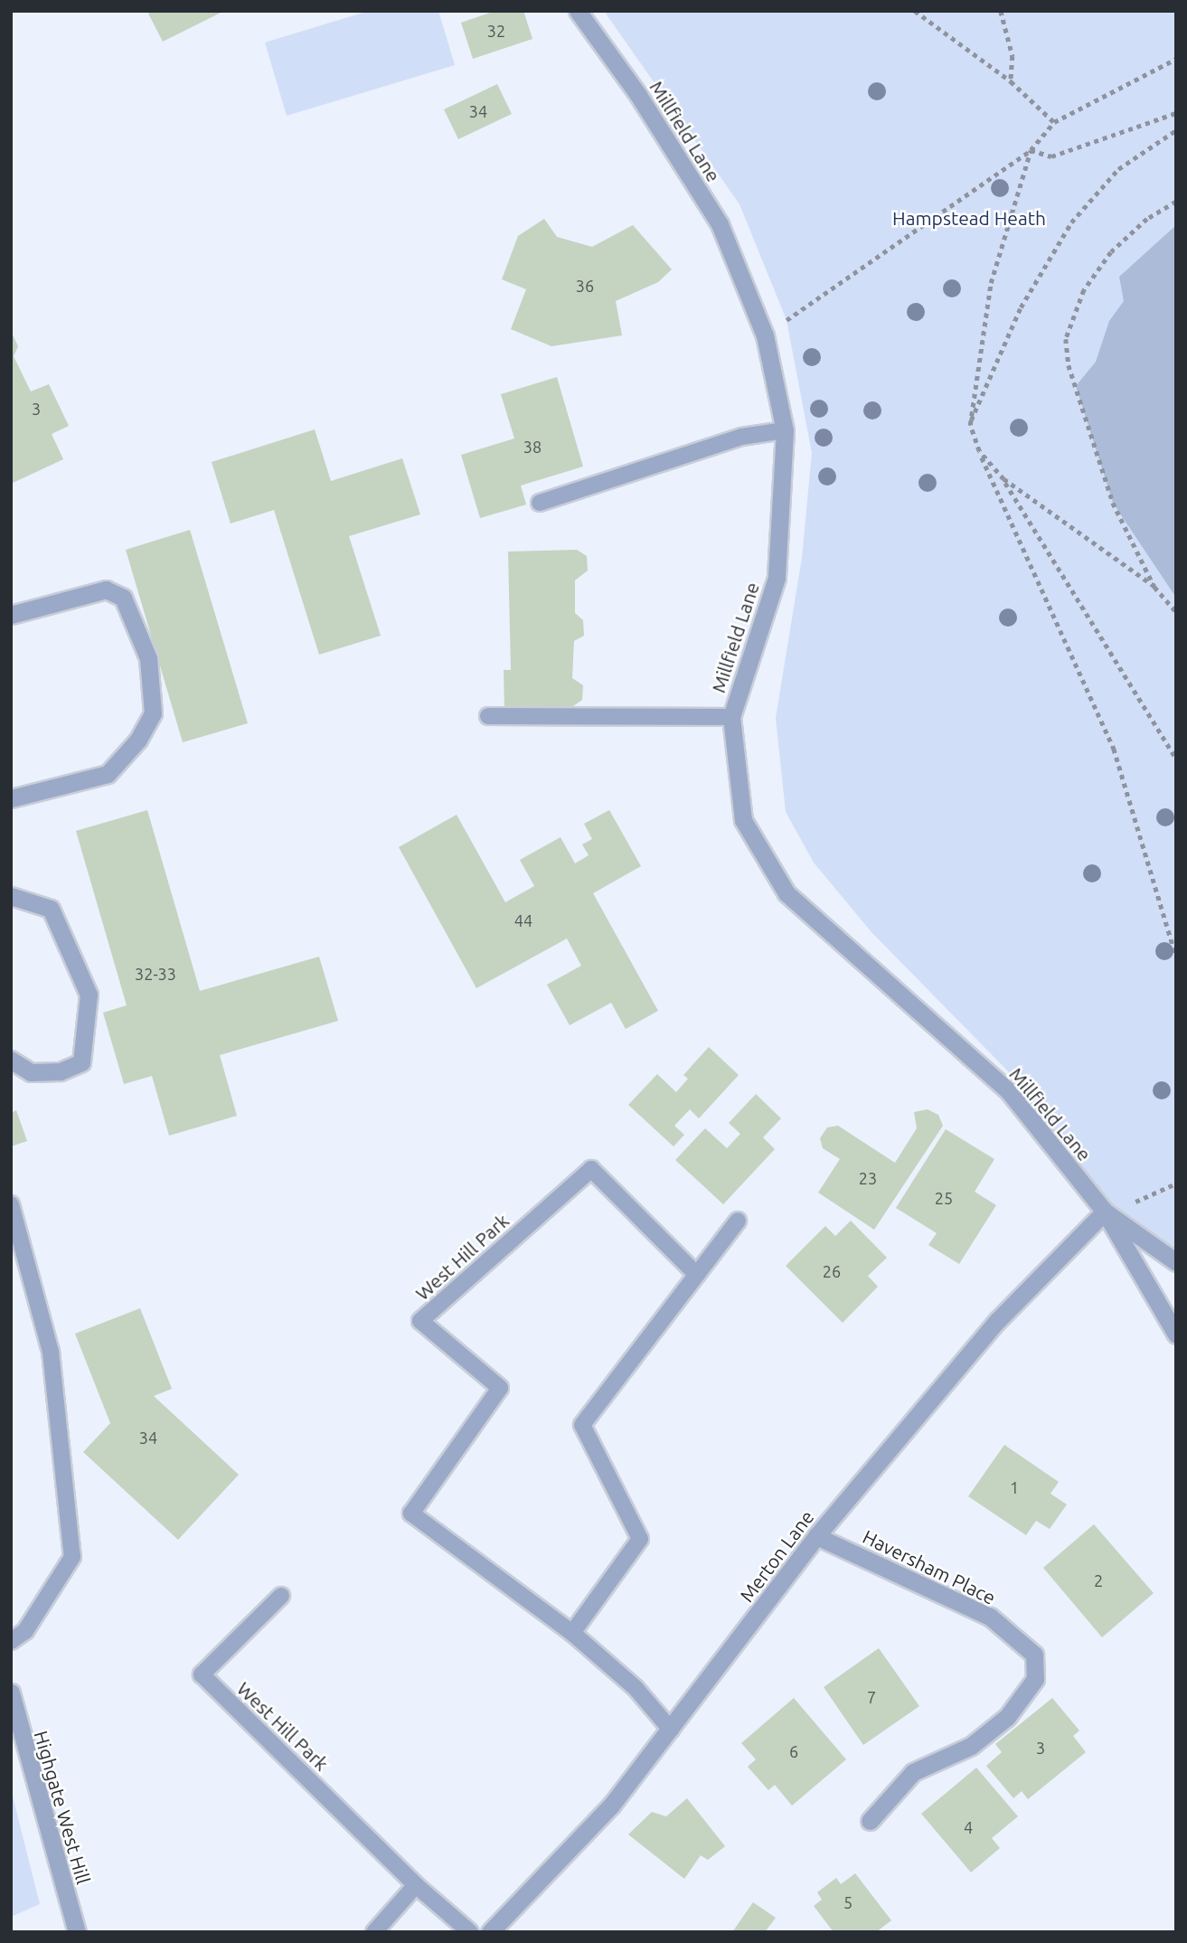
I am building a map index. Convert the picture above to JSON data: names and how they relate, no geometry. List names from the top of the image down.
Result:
{
  "streets": {
    "street": [
      "Millfield Lane",
      "Merton Lane",
      "Haversham Place",
      "Highgate West Hill"
    ],
    "lane": ["West Hill Park"]
  },
  "crossings": [
    ["Millfield Lane", "Merton Lane"],
    ["West Hill Park", "Merton Lane"],
    ["Merton Lane", "Haversham Place"]
  ],
  "parks": ["Hampstead Heath"],
  "house_numbers": [
    "32",
    "34",
    "36",
    "3",
    "38",
    "44",
    "32-33",
    "23",
    "25",
    "26",
    "34",
    "1",
    "2",
    "7",
    "3",
    "6",
    "4",
    "5"
  ]
}
